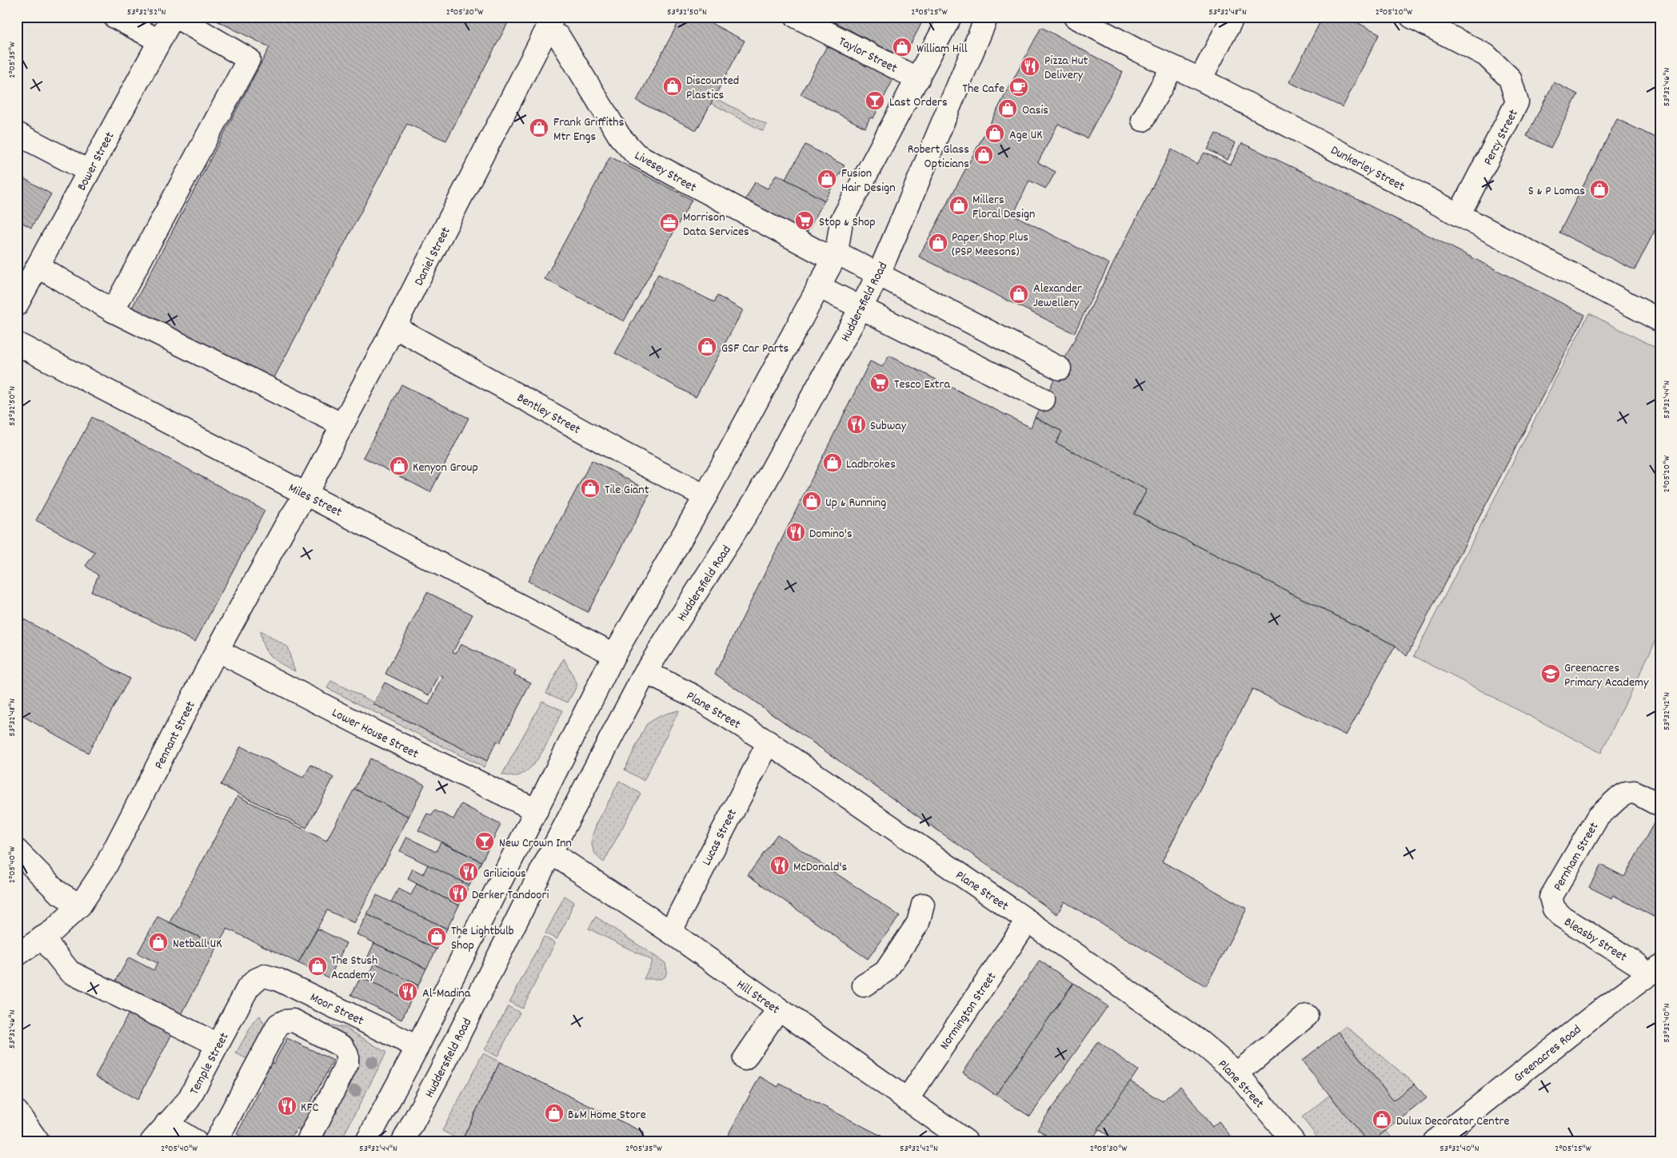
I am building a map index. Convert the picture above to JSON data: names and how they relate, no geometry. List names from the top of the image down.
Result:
{
  "streets": {
    "street": [
      "Taylor Street",
      "Percy Street",
      "Bower Street",
      "Dunkerley Street",
      "Livesey Street",
      "Daniel Street",
      "Huddersfield Road",
      "Bentley Street",
      "Miles Street",
      "Plane Street",
      "Lower House Street",
      "Pennant Street",
      "Lucas Street",
      "Pernham Street",
      "Bleasby Street",
      "Hill Street",
      "Moor Street",
      "Normington Street",
      "Greenacres Road",
      "Temple Street"
    ]
  },
  "crossings": [
    ["Percy Street", "Dunkerley Street"],
    ["Livesey Street", "Daniel Street"],
    ["Livesey Street", "Huddersfield Road"],
    ["Daniel Street", "Bentley Street"],
    ["Daniel Street", "Miles Street"],
    ["Daniel Street", "Pennant Street"],
    ["Huddersfield Road", "Plane Street"],
    ["Huddersfield Road", "Hill Street"],
    ["Miles Street", "Pennant Street"],
    ["Plane Street", "Lucas Street"],
    ["Plane Street", "Normington Street"],
    ["Lower House Street", "Pennant Street"],
    ["Lucas Street", "Hill Street"],
    ["Pernham Street", "Bleasby Street"],
    ["Bleasby Street", "Greenacres Road"],
    ["Hill Street", "Normington Street"],
    ["Moor Street", "Temple Street"]
  ],
  "places": {
    "shop": [
      "William Hill",
      "Discounted Plastics",
      "Oasis",
      "Frank Griffiths Mtr Engs",
      "Age UK",
      "Robert Glass Opticians",
      "Fusion Hair Design",
      "S & P Lomas",
      "Millers Floral Design",
      "Paper Shop Plus (PSP Meesons)",
      "Alexander Jewellery",
      "GSF Car Parts",
      "Ladbrokes",
      "Kenyon Group",
      "Tile Giant",
      "Up & Running",
      "The Lightbulb Shop",
      "Netball UK",
      "The Stush Academy",
      "B&M Home Store",
      "Dulux Decorator Centre"
    ],
    "restaurant": [
      "Pizza Hut Delivery",
      "Subway",
      "Domino's",
      "McDonald's",
      "Grilicious",
      "Derker Tandoori",
      "Al-Madina",
      "KFC"
    ],
    "cafe": ["The Cafe"],
    "bar": ["Last Orders", "New Crown Inn"],
    "supermarket": ["Stop & Shop", "Tesco Extra"],
    "office": ["Morrison Data Services"],
    "school or university": ["Greenacres Primary Academy"]
  },
  "coordinates": [
    "53°32'52\"N",
    "2°05'30\"W",
    "53°32'50\"N",
    "2°05'25\"W",
    "53°32'48\"N",
    "2°05'20\"W",
    "2°05'35\"W",
    "53°32'46\"N",
    "53°32'44\"N",
    "53°32'42\"N",
    "2°05'40\"W",
    "53°32'40\"N"
  ]
}
